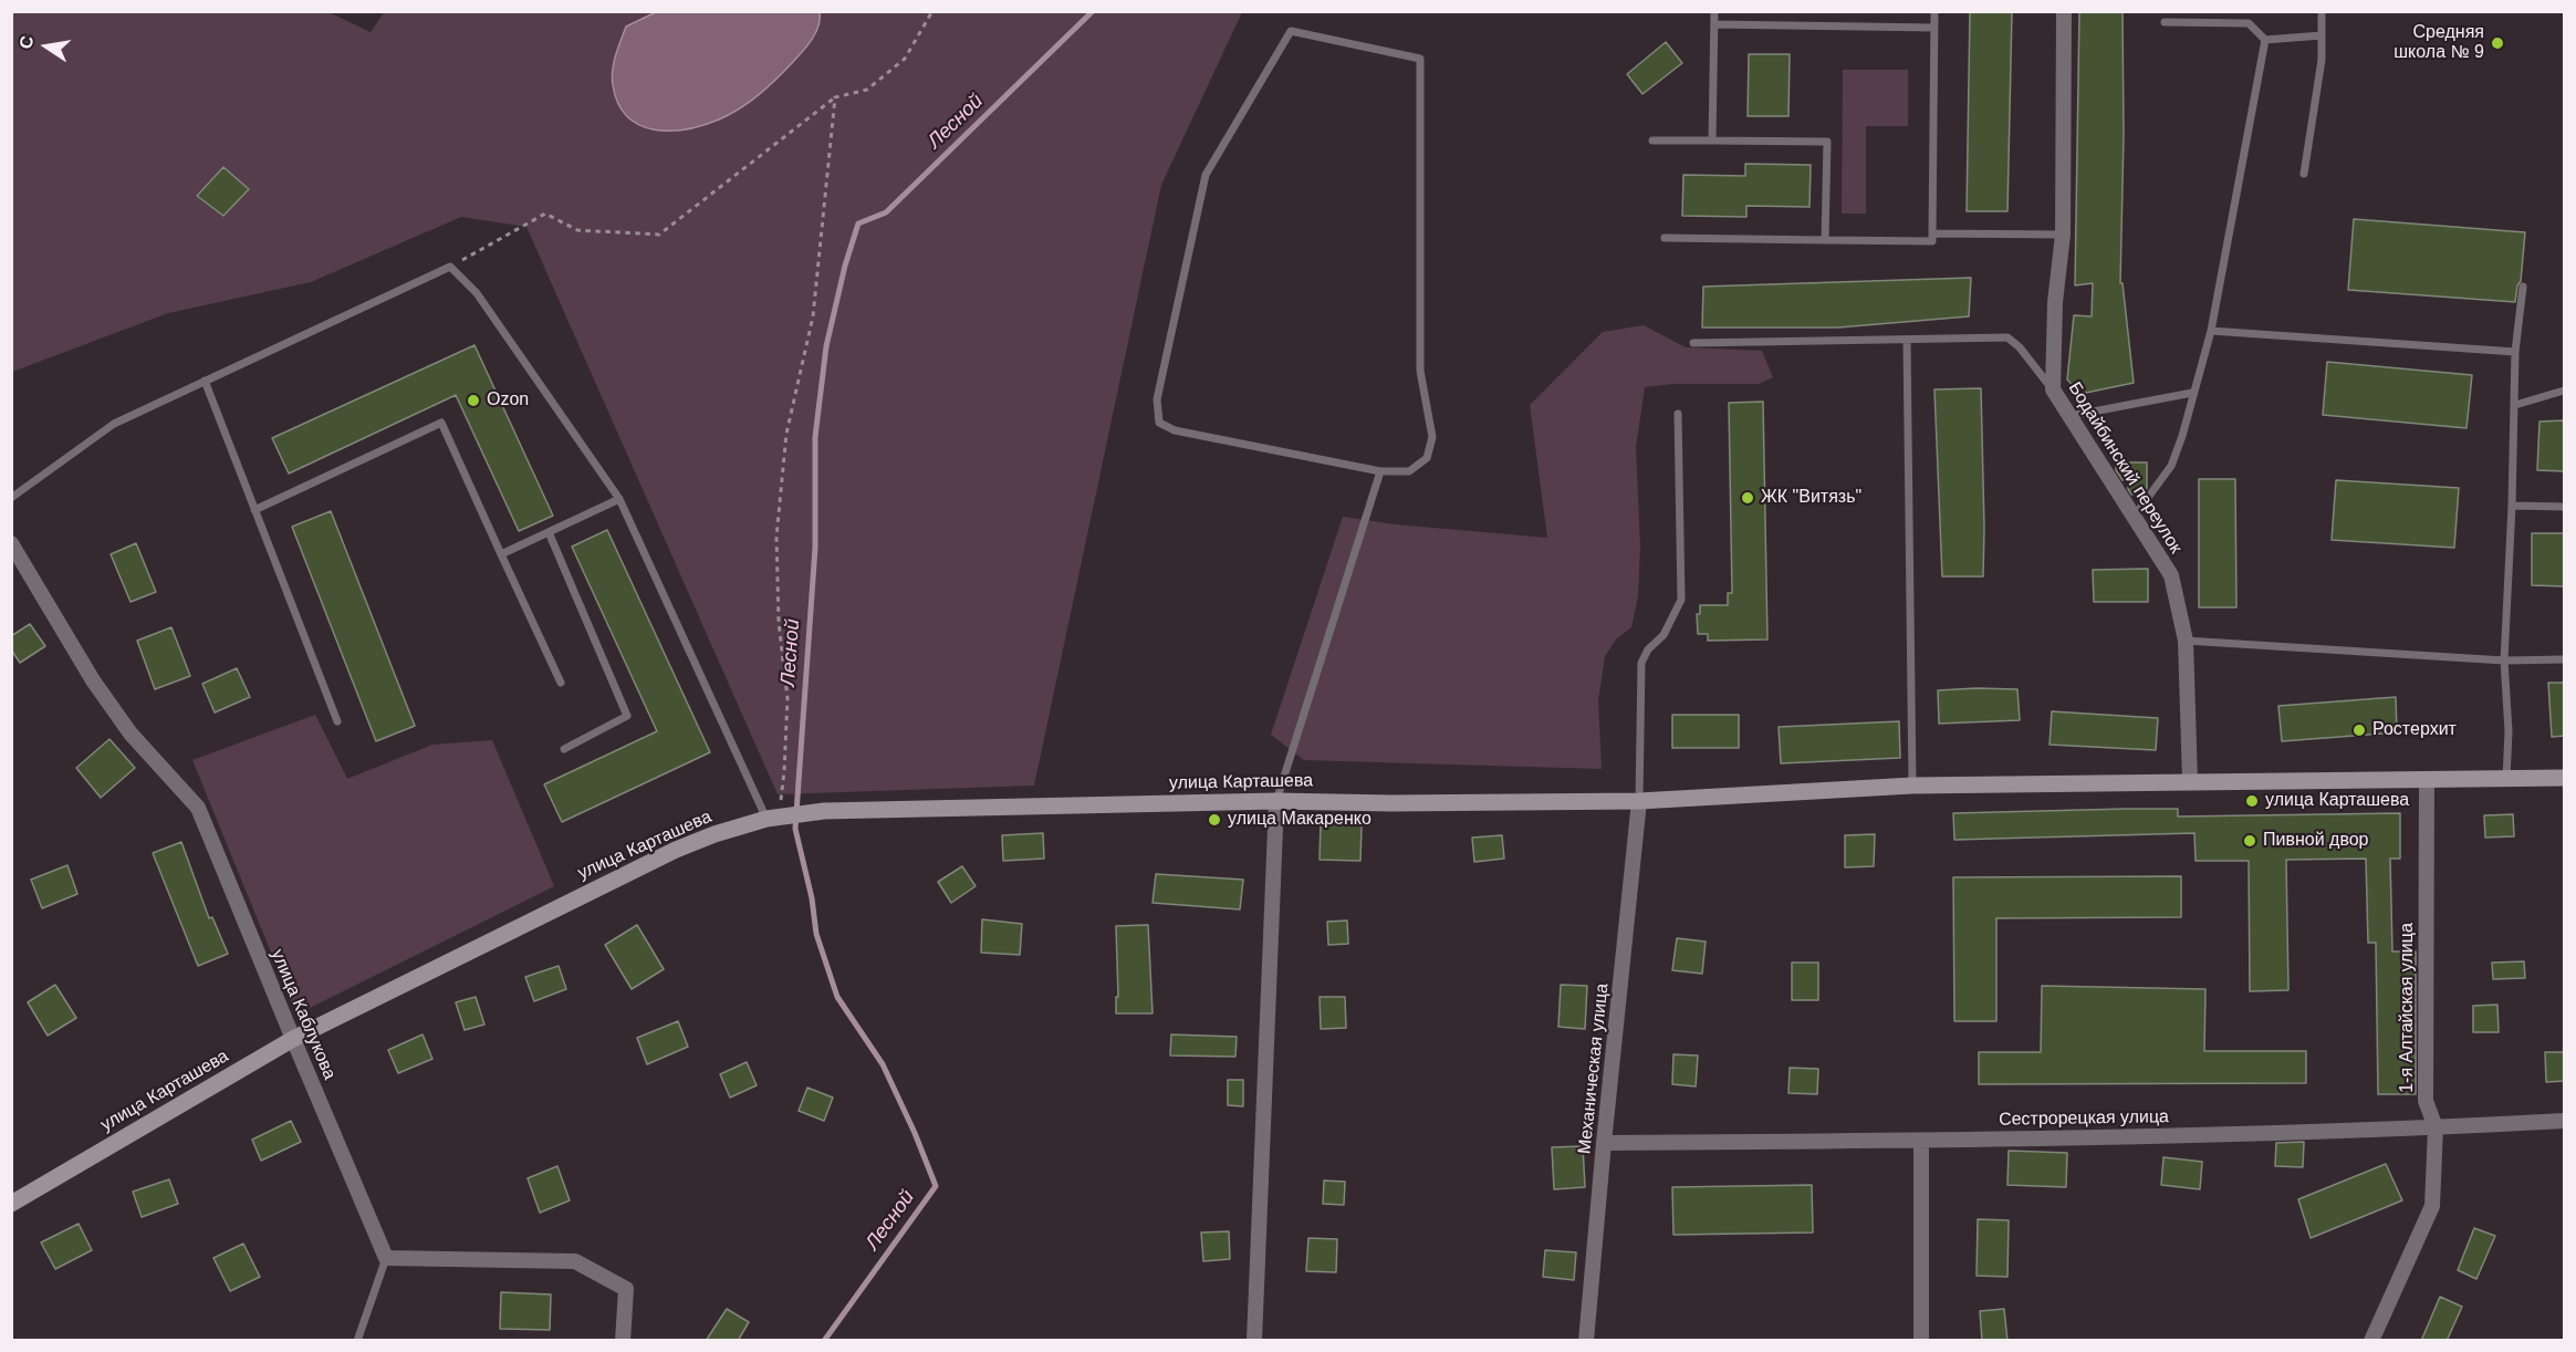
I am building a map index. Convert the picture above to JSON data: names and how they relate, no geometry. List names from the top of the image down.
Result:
{
  "streets": {
    "main road": ["улица Карташева"],
    "street": [
      "Бодайбинский переулок",
      "1-я Алтайская улица",
      "улица Каблукова",
      "Механическая улица",
      "Сестрорецкая улица"
    ]
  },
  "crossings": [
    ["Бодайбинский переулок", "улица Карташева"],
    ["улица Карташева", "1-я Алтайская улица"],
    ["улица Карташева", "улица Каблукова"],
    ["улица Карташева", "Механическая улица"],
    ["1-я Алтайская улица", "Сестрорецкая улица"],
    ["Механическая улица", "Сестрорецкая улица"]
  ],
  "water": ["Лесной"],
  "places": [
    "Средняя школа № 9",
    "Ozon",
    "ЖК \"Витязь\"",
    "Ростерхит",
    "улица Карташева",
    "улица Макаренко",
    "Пивной двор"
  ],
  "north": "left"
}
